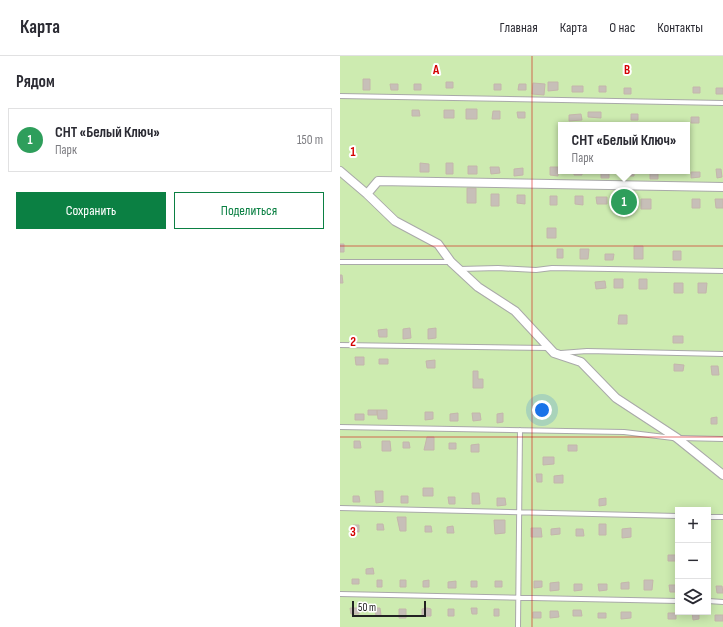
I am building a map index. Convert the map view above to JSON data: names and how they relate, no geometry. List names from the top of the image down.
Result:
{
  "scale_bar": "50 m",
  "page": {
    "header": "Карта",
    "nav": [
      "Главная",
      "Карта",
      "О нас",
      "Контакты"
    ],
    "heading": "Рядом",
    "list": [
      {
        "mark": "1",
        "name": "СНТ «Белый Ключ»",
        "note": "Парк",
        "value": "150 m"
      }
    ],
    "popup": ["СНТ «Белый Ключ»", "Парк"],
    "buttons": ["Сохранить", "Поделиться"],
    "pins": "1",
    "map_buttons": ["+", "−"],
    "scale": "50 m"
  },
  "grid": {
    "columns": ["A", "B"],
    "rows": ["1", "2", "3"]
  }
}
